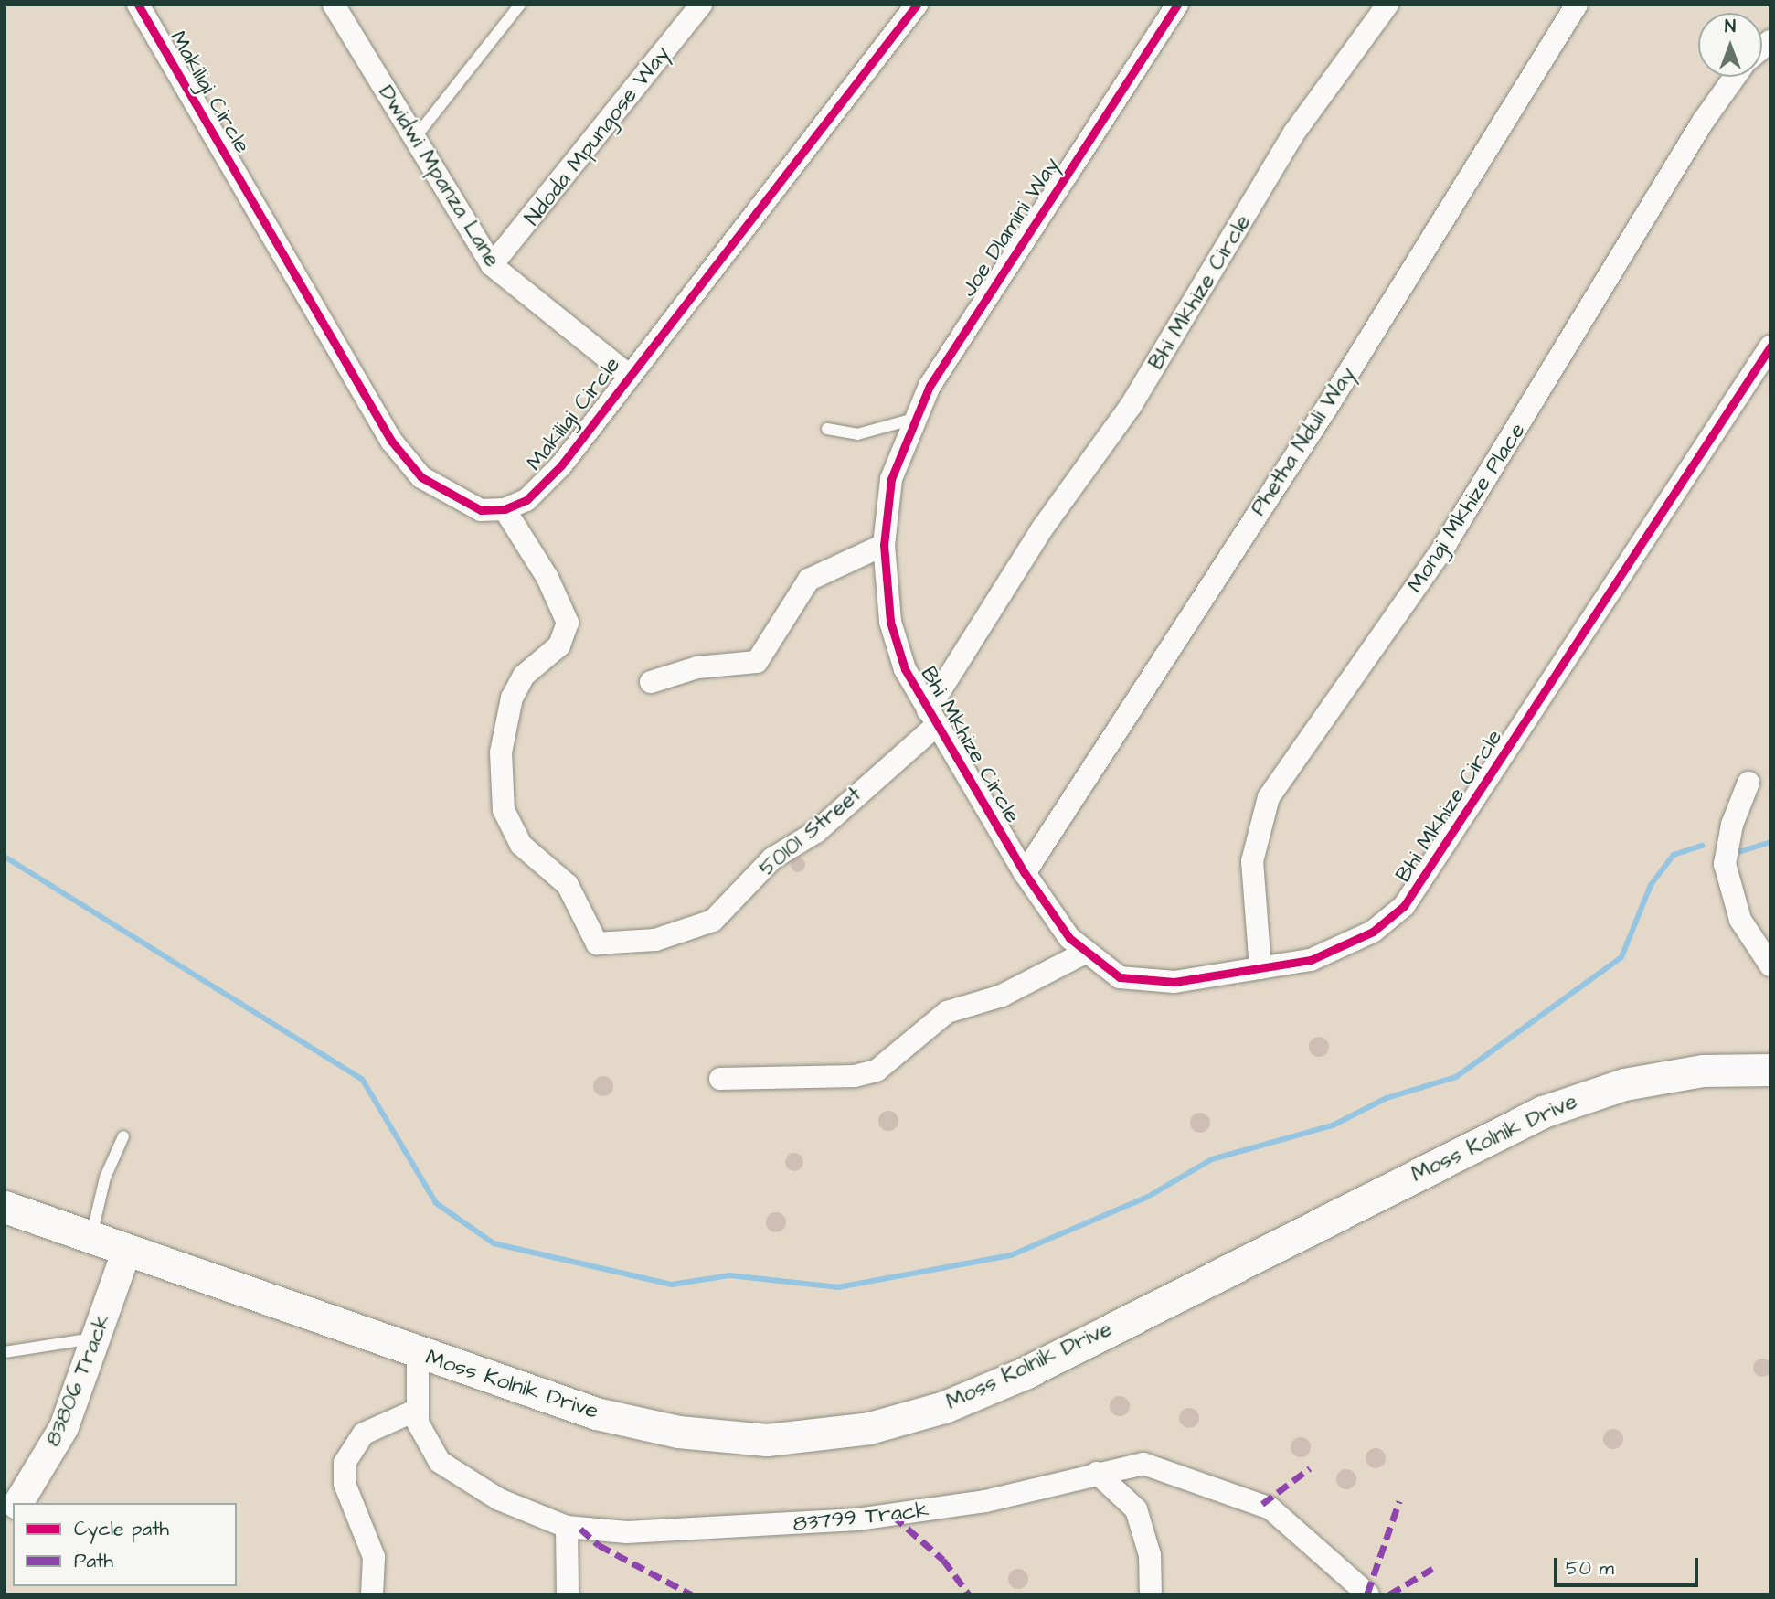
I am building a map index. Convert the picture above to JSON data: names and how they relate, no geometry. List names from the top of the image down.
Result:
{
  "streets": {
    "main road": ["Moss Kolnik Drive"],
    "street": [
      "Makiligi Circle",
      "Ndoda Mpungose Way",
      "Dwidwi Mpanza Lane",
      "Joe Dlamini Way",
      "Bhi Mkhize Circle",
      "Phetha Nduli Way",
      "Mongi Mkhize Place",
      "50101 Street",
      "83806 Track",
      "83799 Track"
    ]
  },
  "crossings": [
    ["Makiligi Circle", "Dwidwi Mpanza Lane"],
    ["Makiligi Circle", "50101 Street"],
    ["Ndoda Mpungose Way", "Dwidwi Mpanza Lane"],
    ["Joe Dlamini Way", "Bhi Mkhize Circle"],
    ["Bhi Mkhize Circle", "Phetha Nduli Way"],
    ["Bhi Mkhize Circle", "Mongi Mkhize Place"],
    ["Bhi Mkhize Circle", "50101 Street"],
    ["Moss Kolnik Drive", "83806 Track"],
    ["Moss Kolnik Drive", "83799 Track"]
  ],
  "legend": ["Cycle path", "Path"],
  "scale_bar": "50 m",
  "north": "top"
}
